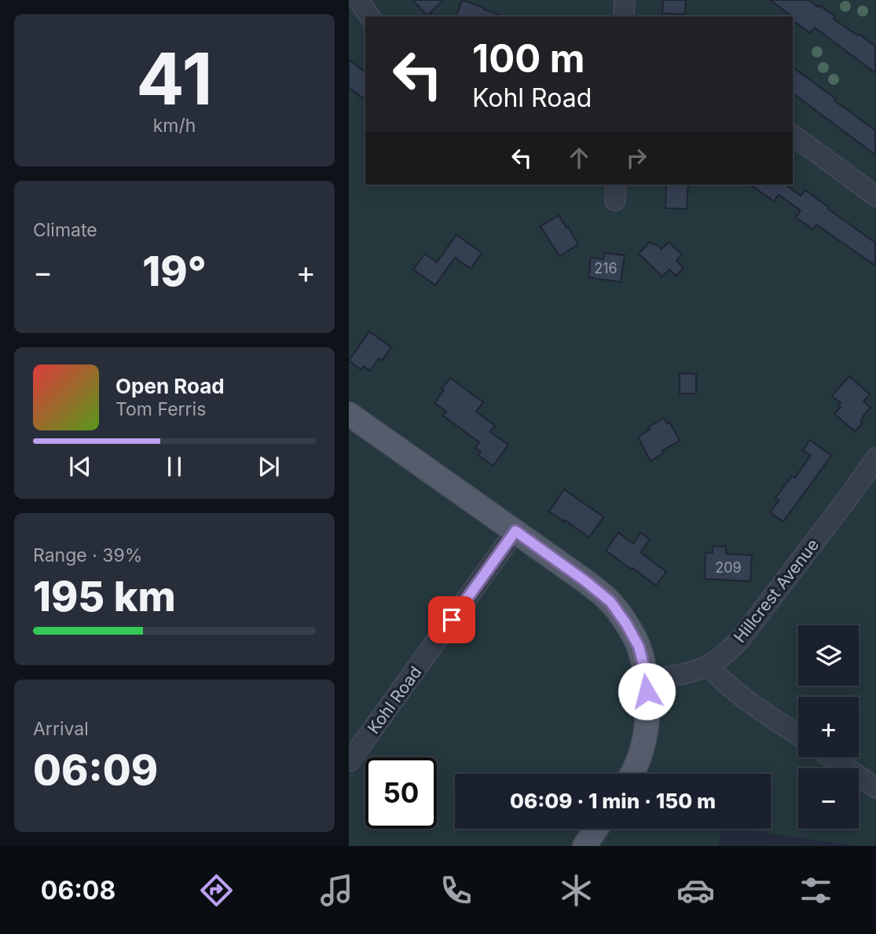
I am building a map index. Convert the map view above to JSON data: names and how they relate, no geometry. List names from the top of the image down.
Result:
{
  "streets": {
    "street": ["Hillcrest Avenue", "Kohl Road"]
  },
  "house_numbers": ["216", "209"],
  "page": {
    "tile": [
      ["41", "km/h"],
      "Climate",
      ["Range · 39%", "195 km"],
      ["Arrival", "06:09"]
    ],
    "turn": ["100 m", "Kohl Road"],
    "heat": ["−", "19°", "+"],
    "song": ["Open Road", "Tom Ferris"],
    "map_buttons": ["+", "−"],
    "limit": "50",
    "trip": "06:09 · 1 min · 150 m",
    "tabs": "06:08"
  }
}
